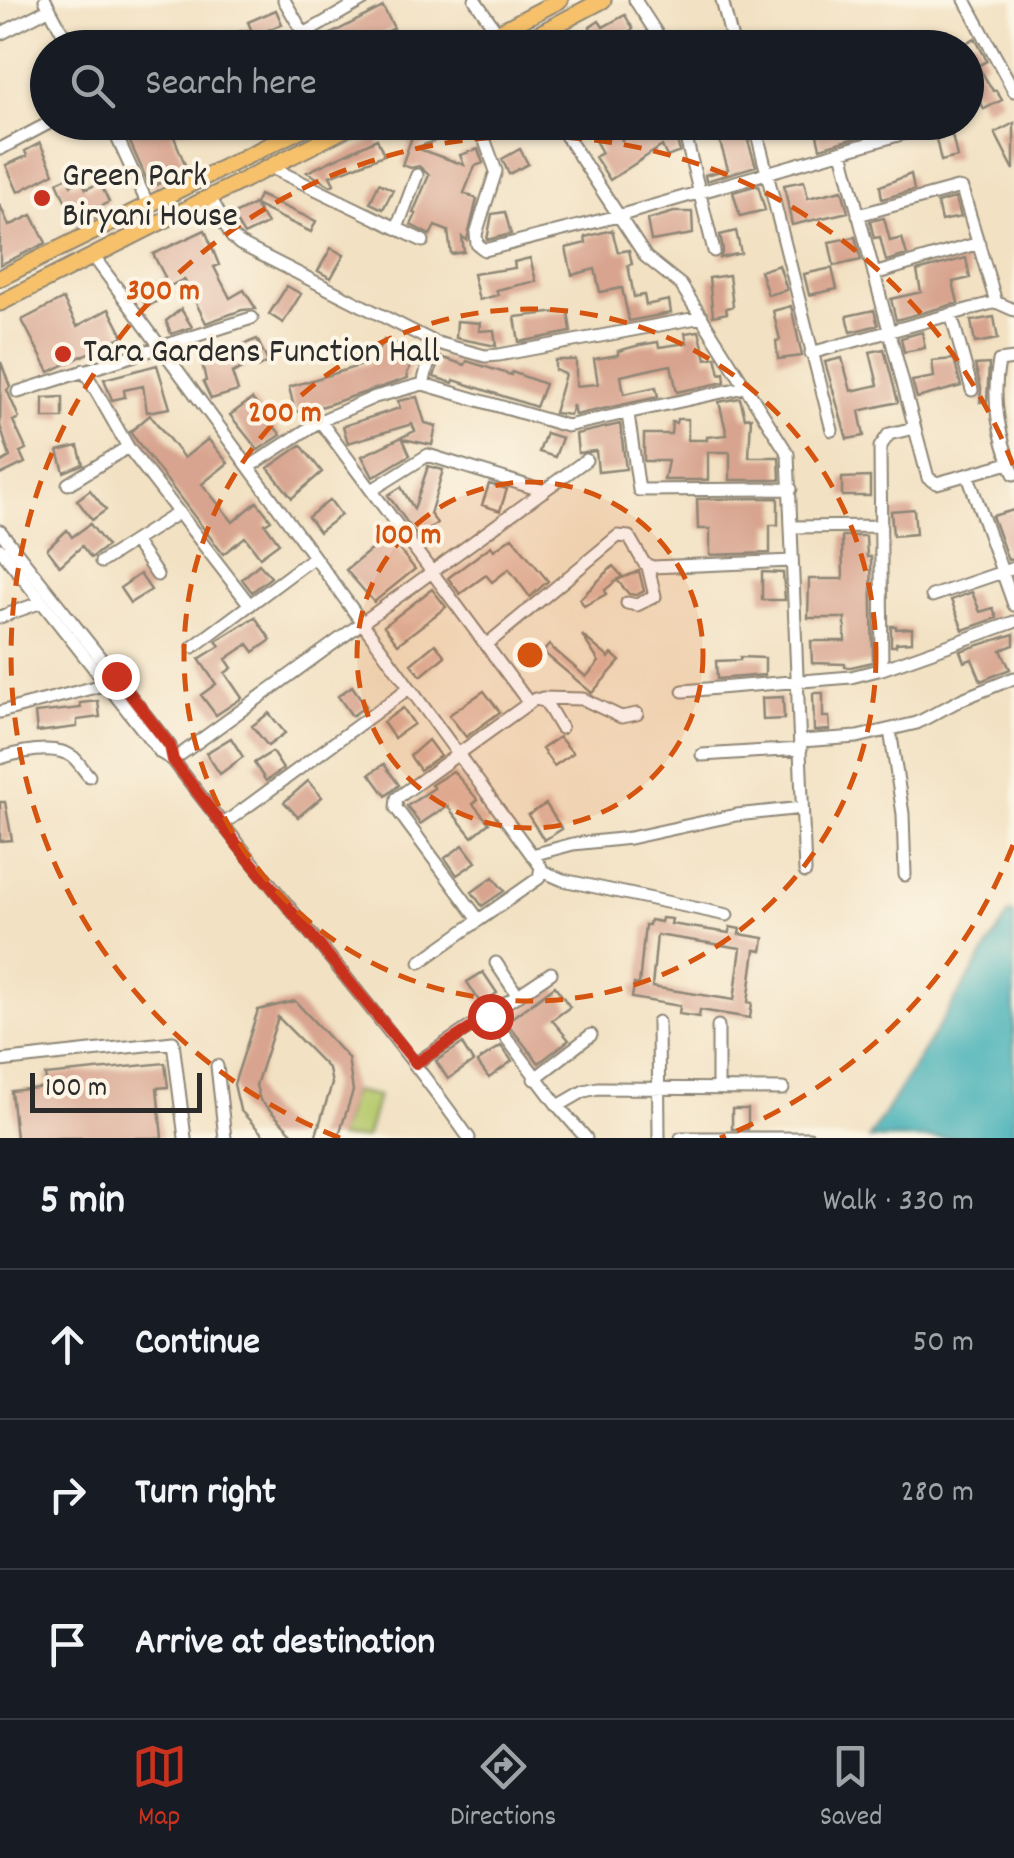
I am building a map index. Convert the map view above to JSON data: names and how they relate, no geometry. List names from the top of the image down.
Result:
{
  "places": ["Green Park Biryani House", "Tara Gardens Function Hall"],
  "scale_bar": "100 m",
  "page": {
    "search": "Search here",
    "scale": "100 m",
    "heading": ["5 min", "Walk · 330 m"],
    "list": [
      ["Continue", "50 m"],
      ["Turn right", "280 m"],
      "Arrive at destination"
    ],
    "nav": ["Map", "Directions", "Saved"]
  },
  "rings": ["300 m", "200 m", "100 m"]
}
